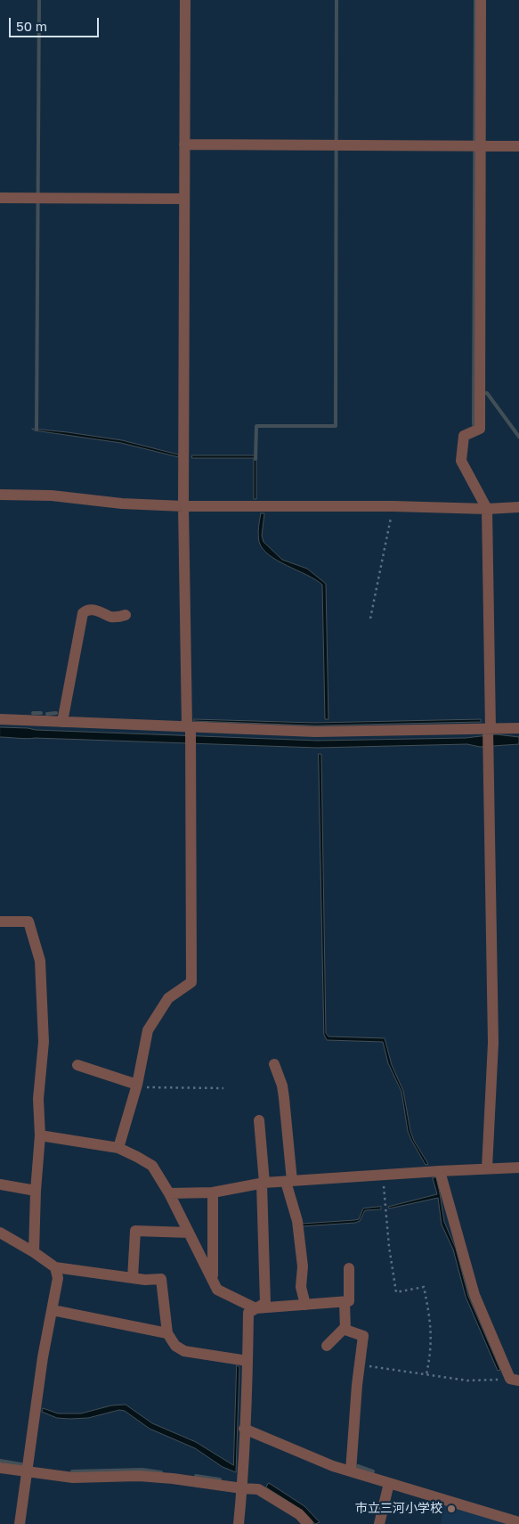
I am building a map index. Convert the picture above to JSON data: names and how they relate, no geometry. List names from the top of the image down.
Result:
{
  "places": ["市立三河小学校"],
  "scale_bar": "50 m"
}
